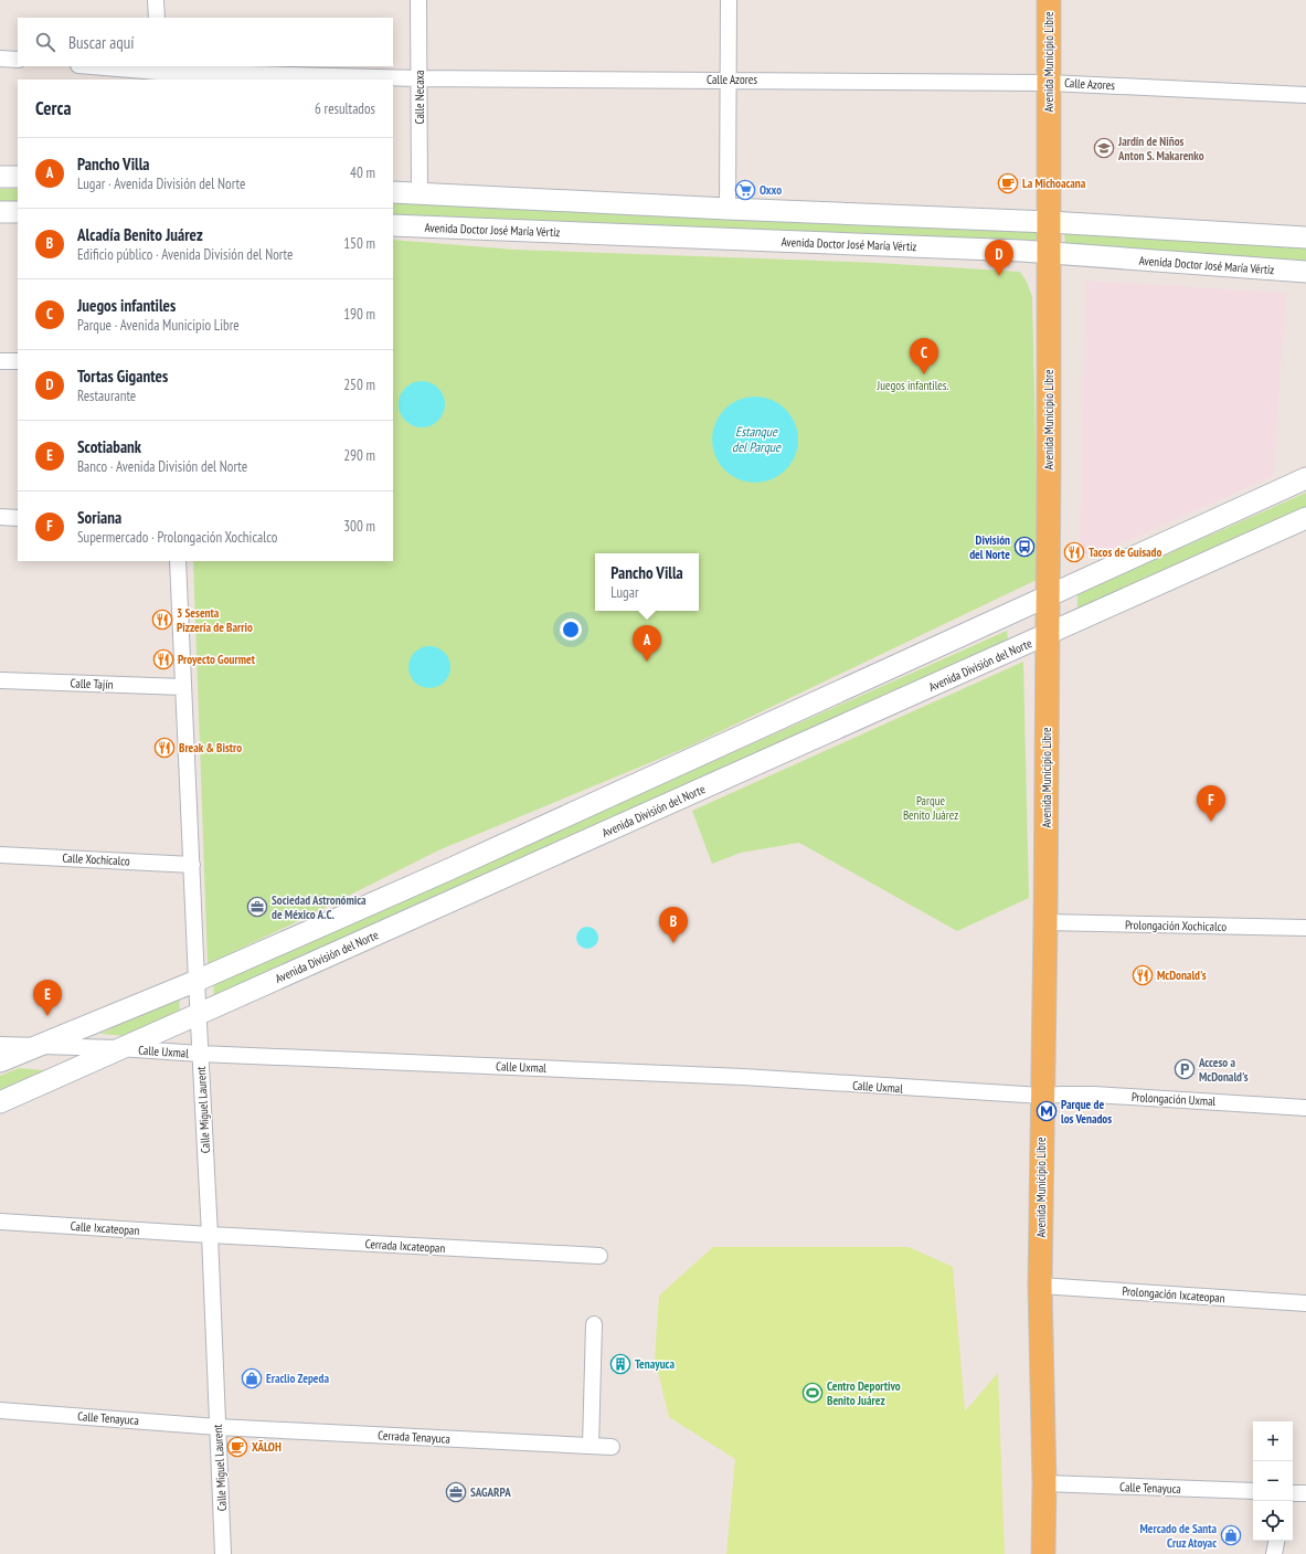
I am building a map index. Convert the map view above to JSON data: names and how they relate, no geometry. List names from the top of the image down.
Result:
{
  "streets": {
    "main road": ["Avenida Municipio Libre", "Avenida Doctor José María Vértiz", "Avenida División del Norte"],
    "street": [
      "Calle Azores",
      "Calle Necaxa",
      "Calle Tajín",
      "Calle Xochicalco",
      "Prolongación Xochicalco",
      "Calle Uxmal",
      "Prolongación Uxmal",
      "Calle Miguel Laurent",
      "Calle Ixcateopan",
      "Cerrada Ixcateopan",
      "Prolongación Ixcateopan",
      "Calle Tenayuca",
      "Cerrada Tenayuca"
    ]
  },
  "crossings": [
    ["Avenida Municipio Libre", "Calle Azores"],
    ["Avenida Municipio Libre", "Avenida Doctor José María Vértiz"],
    ["Avenida Municipio Libre", "Avenida División del Norte"],
    ["Avenida Municipio Libre", "Prolongación Xochicalco"],
    ["Avenida Municipio Libre", "Calle Uxmal"],
    ["Avenida Municipio Libre", "Prolongación Uxmal"],
    ["Avenida Municipio Libre", "Prolongación Ixcateopan"],
    ["Avenida Municipio Libre", "Calle Tenayuca"],
    ["Calle Azores", "Calle Necaxa"],
    ["Avenida División del Norte", "Calle Uxmal"],
    ["Avenida División del Norte", "Calle Miguel Laurent"],
    ["Calle Tajín", "Calle Miguel Laurent"],
    ["Calle Xochicalco", "Calle Miguel Laurent"],
    ["Calle Uxmal", "Prolongación Uxmal"],
    ["Calle Uxmal", "Calle Miguel Laurent"],
    ["Calle Miguel Laurent", "Calle Ixcateopan"],
    ["Calle Miguel Laurent", "Cerrada Ixcateopan"],
    ["Calle Miguel Laurent", "Calle Tenayuca"],
    ["Calle Miguel Laurent", "Cerrada Tenayuca"],
    ["Calle Ixcateopan", "Cerrada Ixcateopan"],
    ["Calle Tenayuca", "Cerrada Tenayuca"]
  ],
  "water": ["Estanque del Parque"],
  "parks": ["Juegos infantiles.", "Parque Benito Juárez"],
  "places": {
    "school or university": ["Jardín de Niños Anton S. Makarenko"],
    "cafe": ["La Michoacana", "XĀLOH"],
    "supermarket": ["Oxxo"],
    "bus stop": ["División del Norte"],
    "restaurant": [
      "Tacos de Guisado",
      "3 Sesenta Pizzería de Barrio",
      "Proyecto Gourmet",
      "Break & Bistro",
      "McDonald's"
    ],
    "office": ["Sociedad Astronómica de México A.C.", "SAGARPA"],
    "parking": ["Acceso a McDonald's"],
    "metro station": ["Parque de los Venados"],
    "building": ["Tenayuca"],
    "shop": ["Eraclio Zepeda", "Mercado de Santa Cruz Atoyac"],
    "sports": ["Centro Deportivo Benito Juárez"]
  },
  "page": {
    "search": "Buscar aquí",
    "heading": ["Cerca", "6 resultados"],
    "list": [
      {
        "mark": "A",
        "name": "Pancho Villa",
        "note": "Lugar · Avenida División del Norte",
        "value": "40 m"
      },
      {
        "mark": "B",
        "name": "Alcadía Benito Juárez",
        "note": "Edificio público · Avenida División del Norte",
        "value": "150 m"
      },
      {
        "mark": "C",
        "name": "Juegos infantiles",
        "note": "Parque · Avenida Municipio Libre",
        "value": "190 m"
      },
      {
        "mark": "D",
        "name": "Tortas Gigantes",
        "note": "Restaurante",
        "value": "250 m"
      },
      {
        "mark": "E",
        "name": "Scotiabank",
        "note": "Banco · Avenida División del Norte",
        "value": "290 m"
      },
      {
        "mark": "F",
        "name": "Soriana",
        "note": "Supermercado · Prolongación Xochicalco",
        "value": "300 m"
      }
    ],
    "pins": [
      "D",
      "C",
      "A",
      "F",
      "B",
      "E"
    ],
    "popup": ["Pancho Villa", "Lugar"],
    "map_buttons": ["+", "−"]
  }
}
